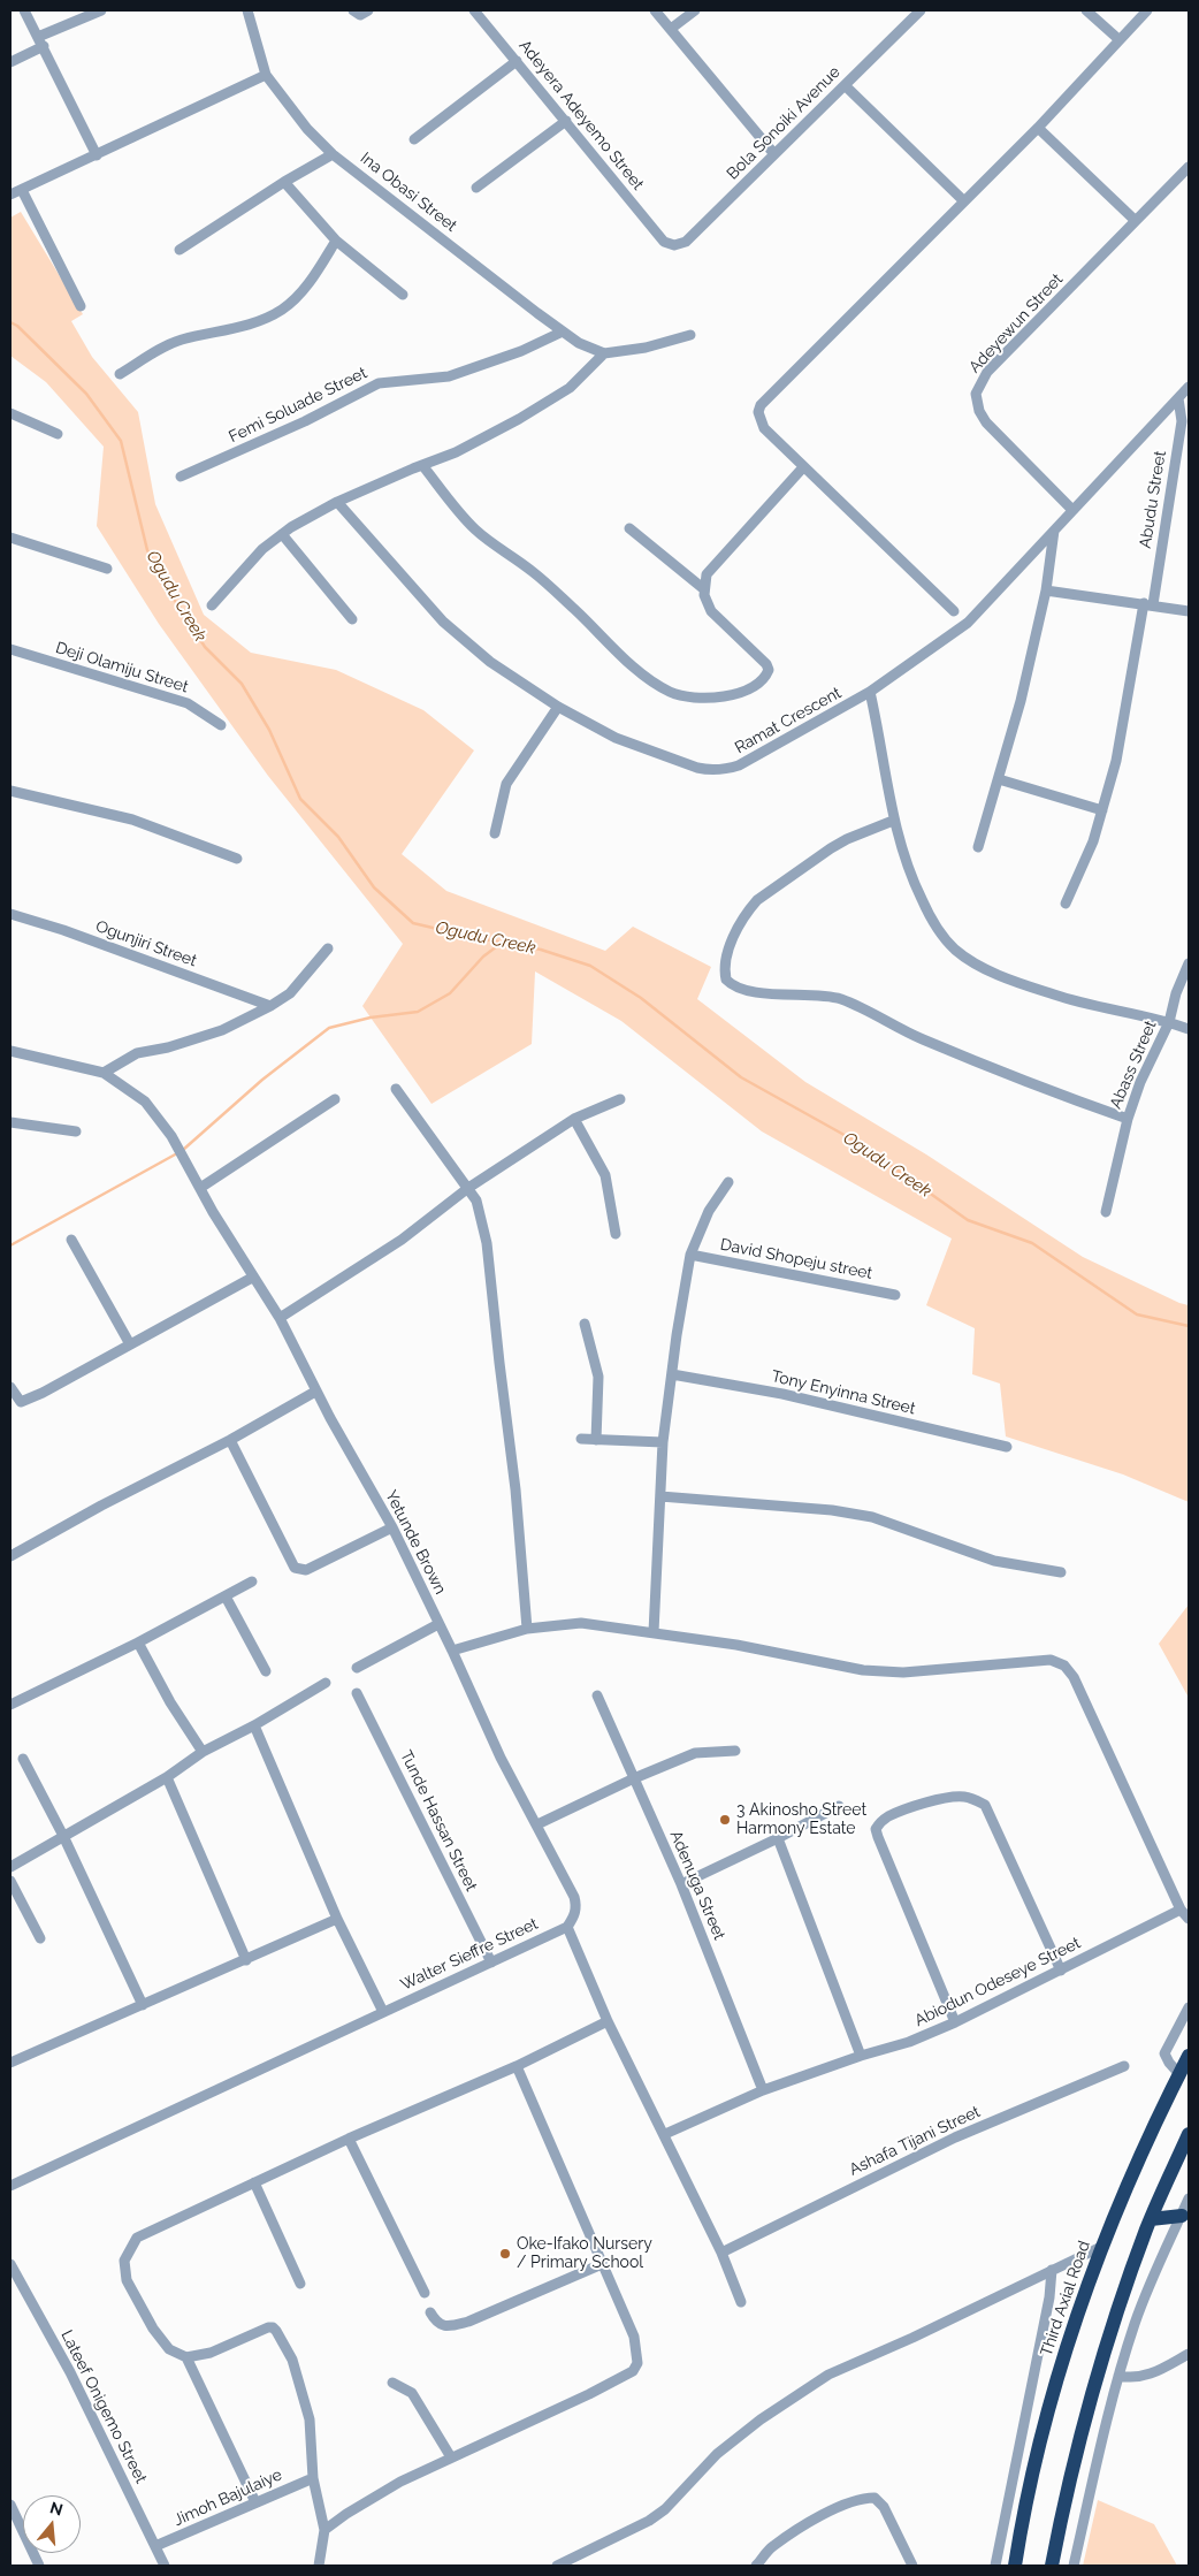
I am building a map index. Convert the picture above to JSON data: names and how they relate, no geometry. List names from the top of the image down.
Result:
{
  "streets": {
    "highway": ["Third Axial Road"],
    "street": [
      "Adeyera Adeyemo Street",
      "Bola Sonoiki Avenue",
      "Ina Obasi Street",
      "Adeyewun Street",
      "Femi Soluade Street",
      "Abudu Street",
      "Deji Olamiju Street",
      "Ramat Crescent",
      "Ogunjiri Street",
      "Abass Street",
      "David Shopeju street",
      "Tony Enyinna Street",
      "Yetunde Brown",
      "Tunde Hassan Street",
      "Adenuga Street",
      "Walter Sieffre Street",
      "Abiodun Odeseye Street",
      "Ashafa Tijani Street",
      "Lateef Onigemo Street",
      "Jimoh Bajulaiye"
    ]
  },
  "crossings": [
    ["Adeyera Adeyemo Street", "Bola Sonoiki Avenue"],
    ["Ina Obasi Street", "Femi Soluade Street"],
    ["Adeyewun Street", "Ramat Crescent"],
    ["Abudu Street", "Ramat Crescent"],
    ["Yetunde Brown", "Walter Sieffre Street"],
    ["Tunde Hassan Street", "Walter Sieffre Street"],
    ["Adenuga Street", "Abiodun Odeseye Street"],
    ["Lateef Onigemo Street", "Jimoh Bajulaiye"]
  ],
  "water": ["Ogudu Creek"],
  "places": ["3 Akinosho Street Harmony Estate", "Oke-Ifako Nursery / Primary School"],
  "north": "top"
}
